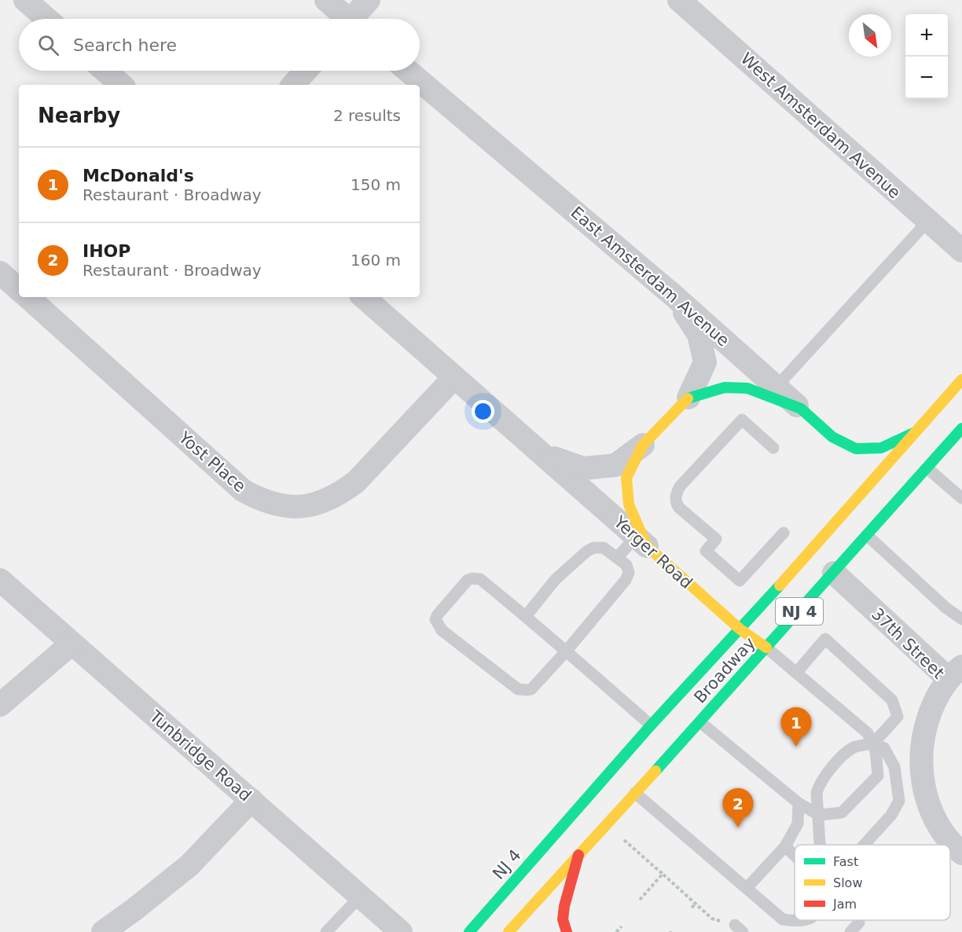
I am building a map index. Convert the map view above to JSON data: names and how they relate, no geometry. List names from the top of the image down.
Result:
{
  "streets": {
    "main road": [
      "East Amsterdam Avenue",
      "Yerger Road",
      "NJ 4",
      "Broadway"
    ],
    "street": [
      "West Amsterdam Avenue",
      "Yost Place",
      "37th Street",
      "Tunbridge Road"
    ]
  },
  "crossings": [
    ["East Amsterdam Avenue", "Broadway"],
    ["Yost Place", "Yerger Road"],
    ["Yerger Road", "NJ 4"],
    ["Yerger Road", "Broadway"],
    ["NJ 4", "Broadway"],
    ["37th Street", "Broadway"]
  ],
  "legend": ["Fast", "Slow", "Jam"],
  "north": "bottom right",
  "page": {
    "map_buttons": ["+", "−"],
    "search": "Search here",
    "heading": ["Nearby", "2 results"],
    "list": [
      {
        "mark": "1",
        "name": "McDonald's",
        "note": "Restaurant · Broadway",
        "value": "150 m"
      },
      {
        "mark": "2",
        "name": "IHOP",
        "note": "Restaurant · Broadway",
        "value": "160 m"
      }
    ],
    "pins": ["1", "2"]
  }
}
